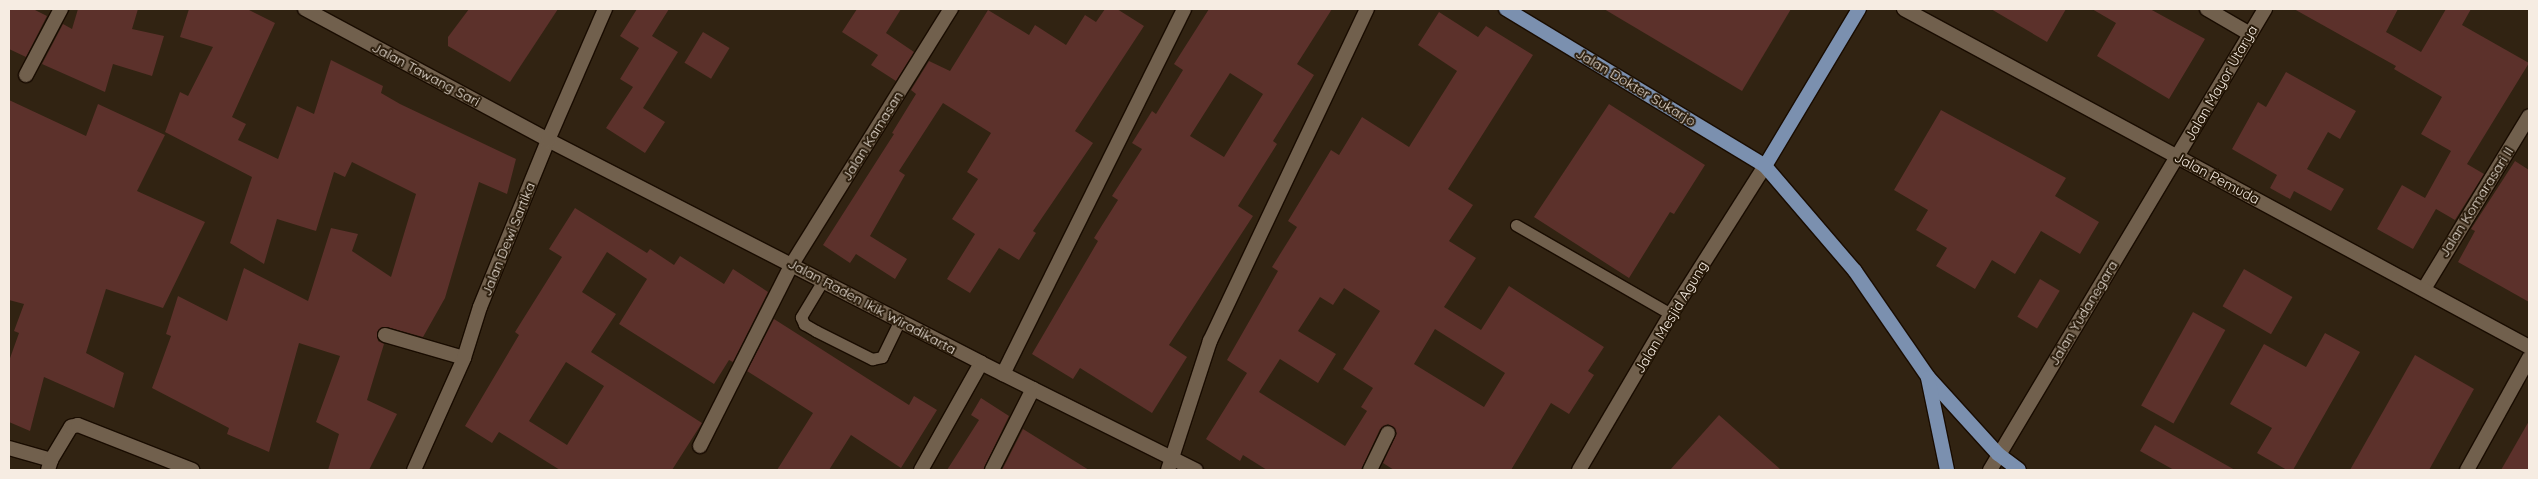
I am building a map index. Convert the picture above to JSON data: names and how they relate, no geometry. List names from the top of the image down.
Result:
{
  "streets": {
    "main road": ["Jalan Dokter Sukarjo"],
    "street": [
      "Jalan Tawang Sari",
      "Jalan Mayor Utarya",
      "Jalan Kamasan",
      "Jalan Pemuda",
      "Jalan Komarasari II",
      "Jalan Dewi Sartika",
      "Jalan Raden Ikik Wiradikarta",
      "Jalan Yudanegara",
      "Jalan Mesjid Agung"
    ]
  },
  "crossings": [
    ["Jalan Tawang Sari", "Jalan Dewi Sartika"],
    ["Jalan Tawang Sari", "Jalan Raden Ikik Wiradikarta"],
    ["Jalan Mayor Utarya", "Jalan Pemuda"],
    ["Jalan Mayor Utarya", "Jalan Yudanegara"],
    ["Jalan Dokter Sukarjo", "Jalan Yudanegara"],
    ["Jalan Dokter Sukarjo", "Jalan Mesjid Agung"],
    ["Jalan Kamasan", "Jalan Raden Ikik Wiradikarta"],
    ["Jalan Pemuda", "Jalan Komarasari II"],
    ["Jalan Pemuda", "Jalan Yudanegara"],
    ["Jalan Dewi Sartika", "Jalan Raden Ikik Wiradikarta"]
  ]
}
